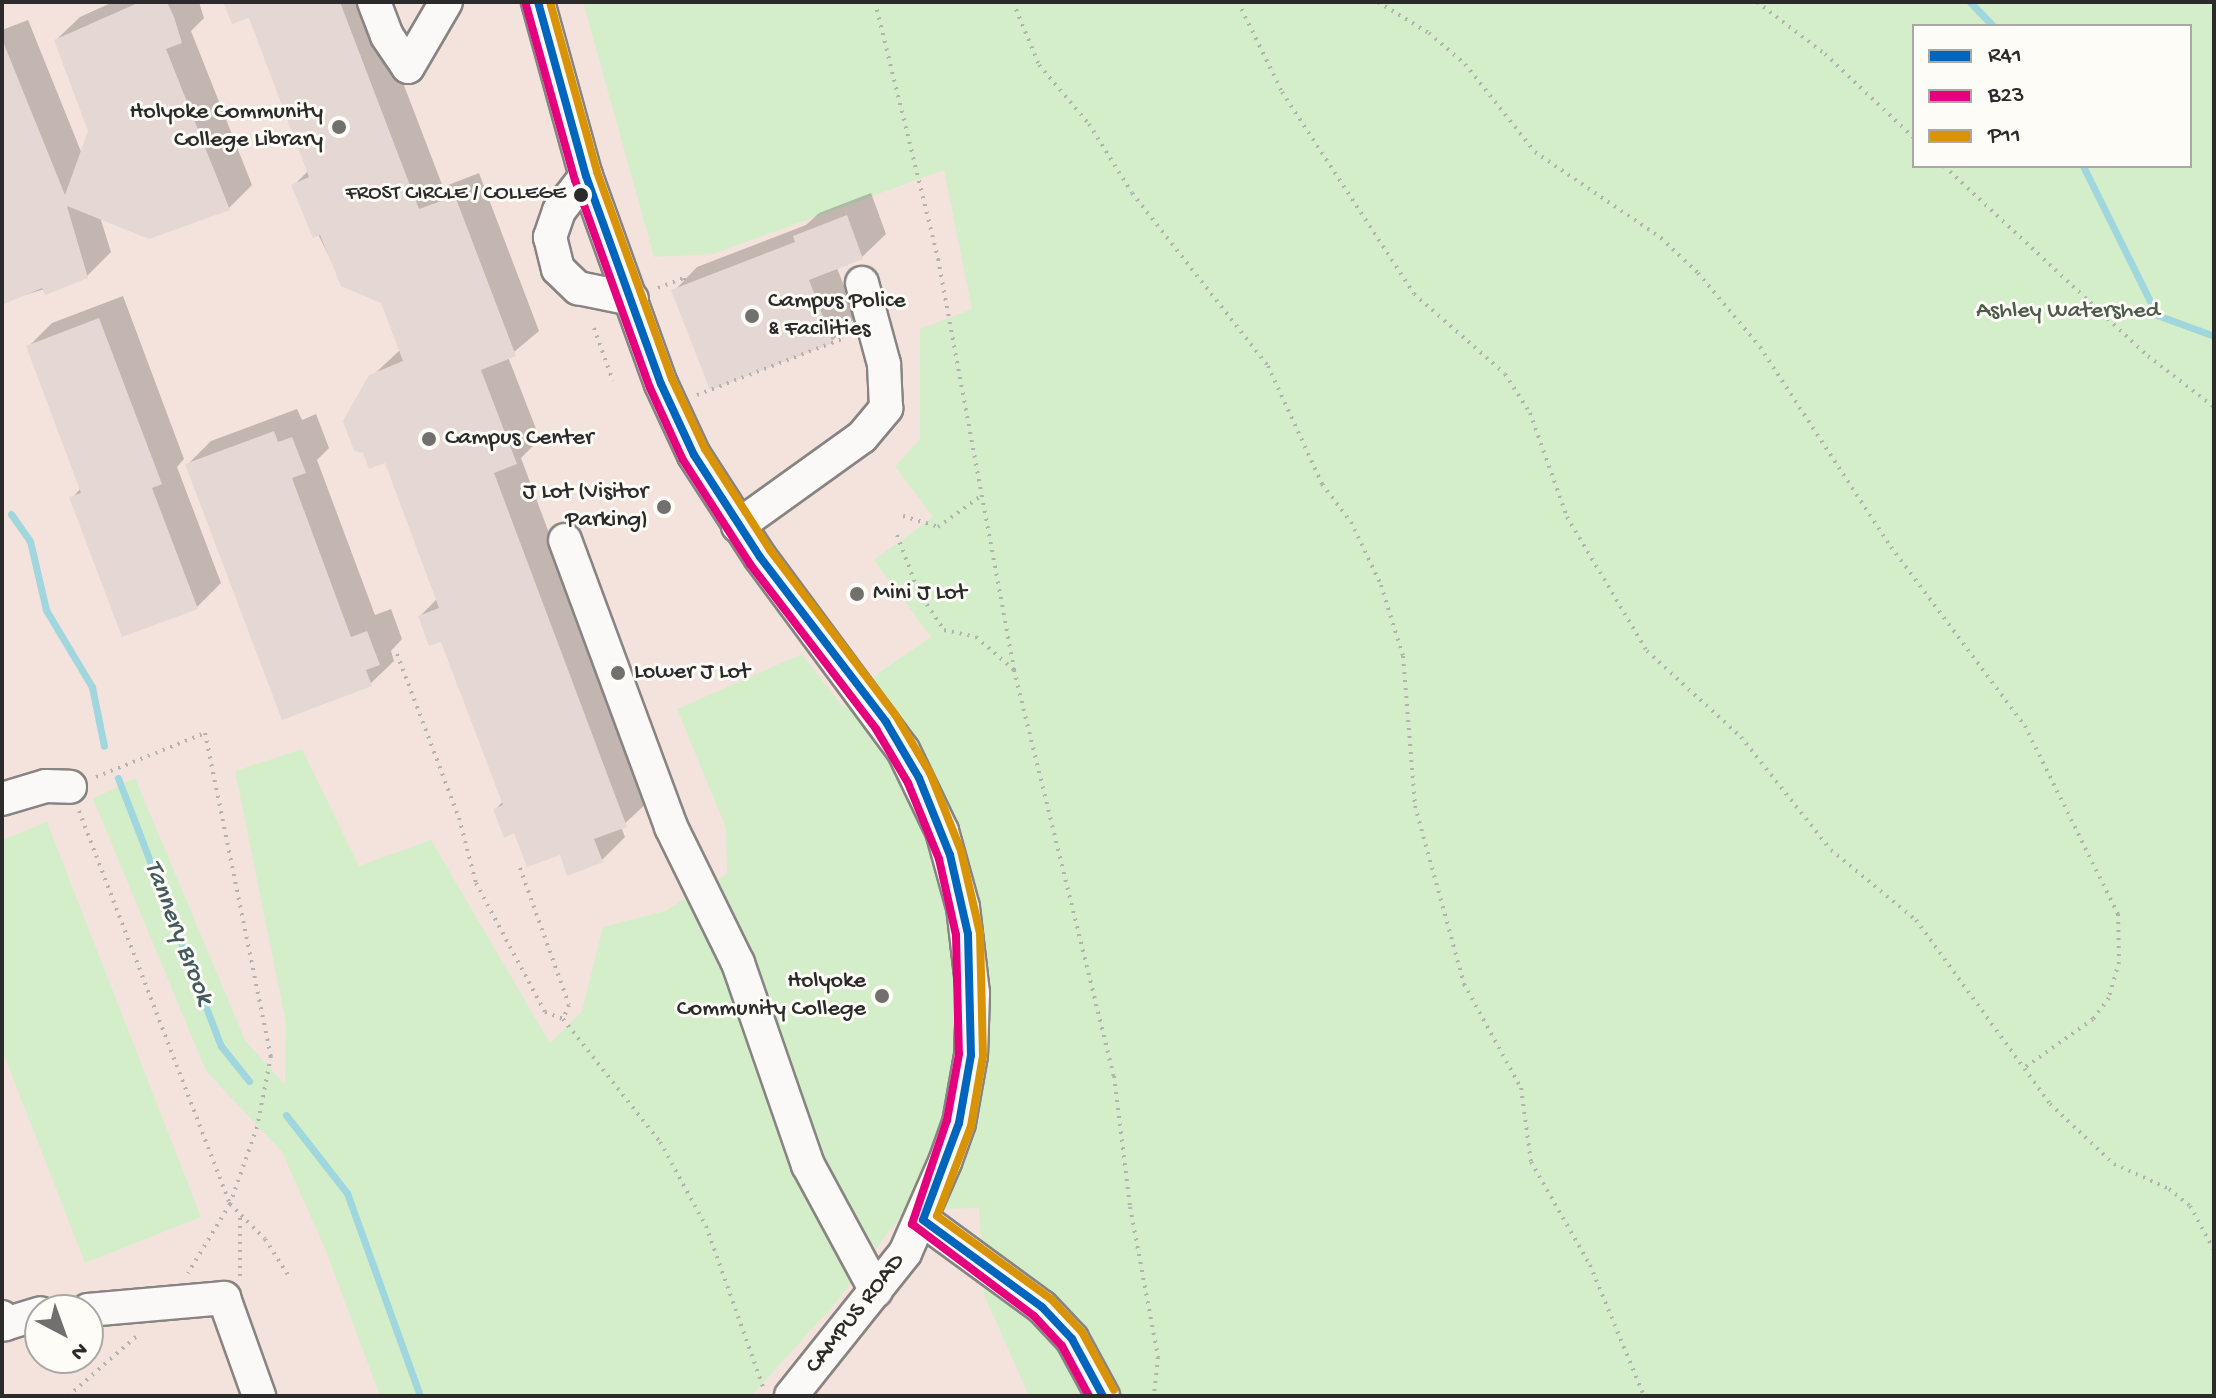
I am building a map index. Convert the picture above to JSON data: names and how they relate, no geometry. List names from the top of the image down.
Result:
{
  "streets": {
    "street": ["CAMPUS ROAD"]
  },
  "water": ["Tannery Brook"],
  "parks": ["Ashley Watershed"],
  "places": [
    "Holyoke Community College Library",
    "FROST CIRCLE / COLLEGE",
    "Campus Police & Facilities",
    "Campus Center",
    "J Lot (Visitor Parking)",
    "Mini J Lot",
    "Lower J Lot",
    "Holyoke Community College"
  ],
  "lines": ["transit line R41", "transit line P11", "transit line B23"],
  "legend": ["R41", "B23", "P11"],
  "north": "bottom right"
}
